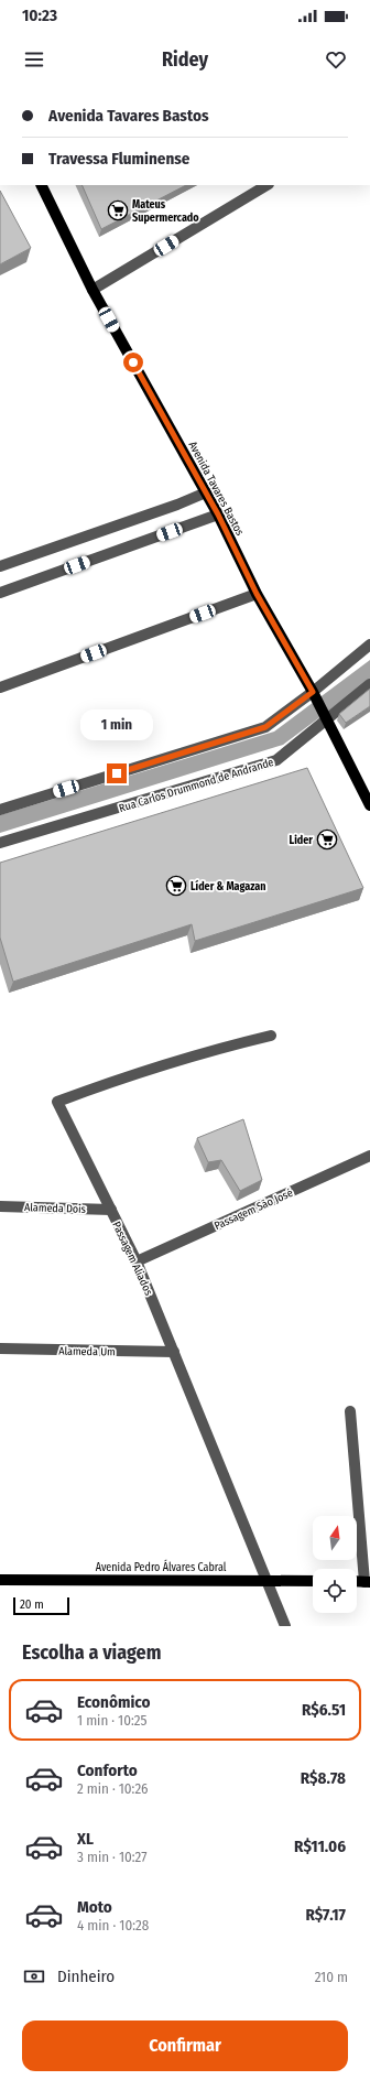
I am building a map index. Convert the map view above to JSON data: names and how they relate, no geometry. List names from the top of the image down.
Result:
{
  "streets": {
    "main road": ["Avenida Tavares Bastos", "Avenida Pedro Álvares Cabral"],
    "street": [
      "Rua Carlos Drummond de Andrande",
      "Alameda Dois",
      "Passagem São José",
      "Passagem Aliados",
      "Alameda Um"
    ]
  },
  "crossings": [
    ["Avenida Tavares Bastos", "Rua Carlos Drummond de Andrande"],
    ["Alameda Dois", "Passagem Aliados"],
    ["Passagem São José", "Passagem Aliados"],
    ["Passagem Aliados", "Alameda Um"],
    ["Passagem Aliados", "Avenida Pedro Álvares Cabral"]
  ],
  "places": {
    "supermarket": ["Mateus Supermercado", "Lider", "Líder & Magazan"]
  },
  "scale_bar": "20 m",
  "north": "top",
  "page": {
    "status": "10:23",
    "header": "Ridey",
    "banner": ["Avenida Tavares Bastos", "Travessa Fluminense"],
    "bubble": "1 min",
    "scale": "20 m",
    "heading": "Escolha a viagem",
    "list": [
      {
        "name": "Econômico",
        "note": "1 min · 10:25",
        "value": "R$6.51"
      },
      {
        "name": "Conforto",
        "note": "2 min · 10:26",
        "value": "R$8.78"
      },
      {
        "name": "XL",
        "note": "3 min · 10:27",
        "value": "R$11.06"
      },
      {
        "name": "Moto",
        "note": "4 min · 10:28",
        "value": "R$7.17"
      }
    ],
    "pay": ["Dinheiro", "210 m"],
    "buttons": "Confirmar"
  }
}
